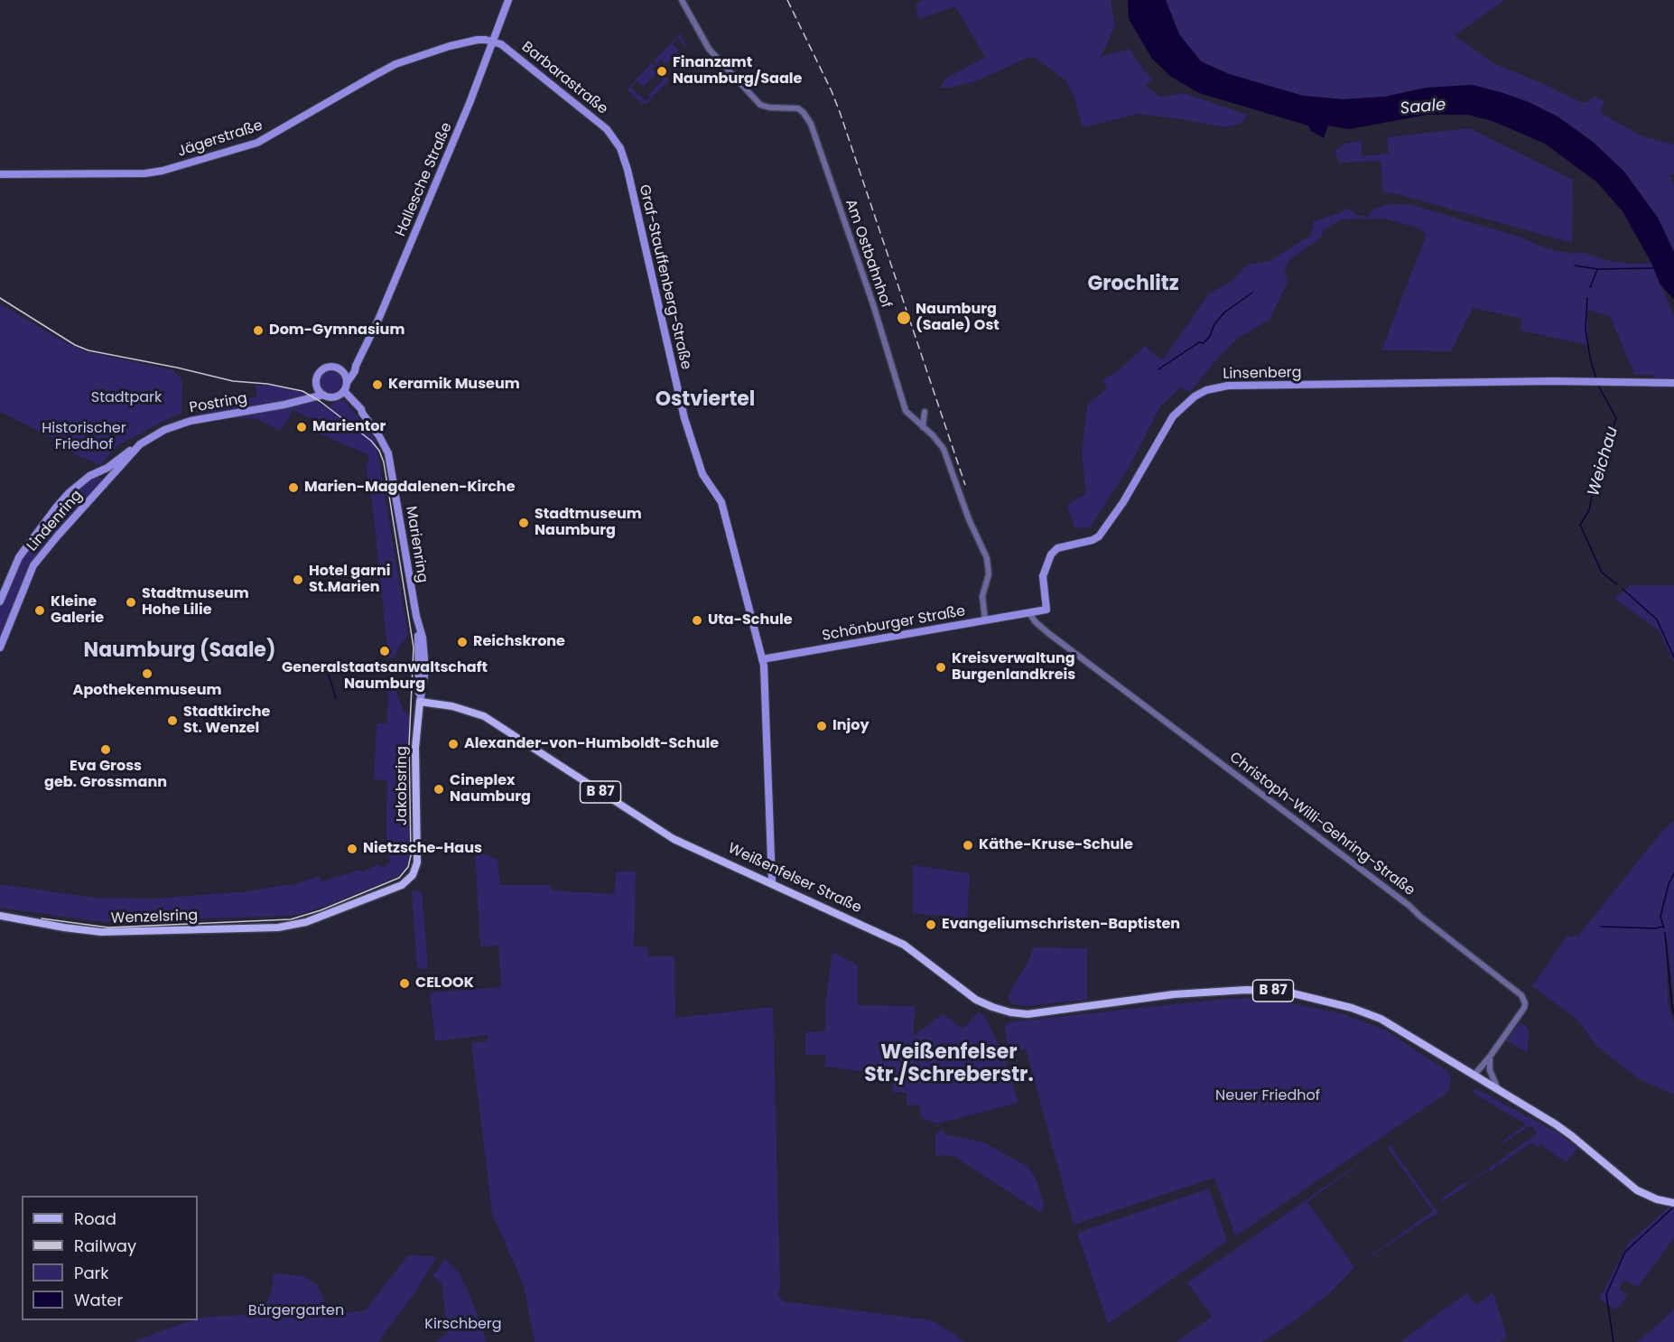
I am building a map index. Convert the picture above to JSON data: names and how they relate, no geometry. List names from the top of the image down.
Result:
{
  "streets": {
    "main road": [
      "Barbarastraße",
      "Jägerstraße",
      "Hallesche Straße",
      "Graf-Stauffenberg-Straße",
      "Linsenberg",
      "Postring",
      "Lindenring",
      "Marienring",
      "Schönburger Straße",
      "Jakobsring",
      "B 87",
      "Weißenfelser Straße",
      "Wenzelsring"
    ],
    "street": ["Am Ostbahnhof", "Christoph-Willi-Gehring-Straße"]
  },
  "crossings": [
    ["Barbarastraße", "Jägerstraße"],
    ["Barbarastraße", "Hallesche Straße"],
    ["Barbarastraße", "Graf-Stauffenberg-Straße"],
    ["Jägerstraße", "Hallesche Straße"],
    ["Hallesche Straße", "Postring"],
    ["Hallesche Straße", "Marienring"],
    ["Graf-Stauffenberg-Straße", "Schönburger Straße"],
    ["Graf-Stauffenberg-Straße", "Weißenfelser Straße"],
    ["Linsenberg", "Schönburger Straße"],
    ["Linsenberg", "Christoph-Willi-Gehring-Straße"],
    ["Postring", "Lindenring"],
    ["Postring", "Marienring"],
    ["Marienring", "Jakobsring"],
    ["Marienring", "Weißenfelser Straße"],
    ["Schönburger Straße", "Christoph-Willi-Gehring-Straße"],
    ["Jakobsring", "Weißenfelser Straße"],
    ["Jakobsring", "Wenzelsring"],
    ["B 87", "Christoph-Willi-Gehring-Straße"],
    ["B 87", "Weißenfelser Straße"],
    ["Christoph-Willi-Gehring-Straße", "Weißenfelser Straße"]
  ],
  "districts": [
    "Grochlitz",
    "Ostviertel",
    "Naumburg (Saale)",
    "Weißenfelser Str./Schreberstr."
  ],
  "water": ["Saale", "Weichau"],
  "parks": [
    "Stadtpark",
    "Historischer Friedhof",
    "Neuer Friedhof",
    "Bürgergarten",
    "Kirschberg"
  ],
  "places": [
    "Finanzamt Naumburg/Saale",
    "Naumburg (Saale) Ost",
    "Dom-Gymnasium",
    "Keramik Museum",
    "Marientor",
    "Marien-Magdalenen-Kirche",
    "Stadtmuseum Naumburg",
    "Hotel garni St.Marien",
    "Stadtmuseum Hohe Lilie",
    "Kleine Galerie",
    "Uta-Schule",
    "Reichskrone",
    "Generalstaatsanwaltschaft Naumburg",
    "Kreisverwaltung Burgenlandkreis",
    "Apothekenmuseum",
    "Stadtkirche St. Wenzel",
    "Injoy",
    "Alexander-von-Humboldt-Schule",
    "Eva Gross geb. Grossmann",
    "Cineplex Naumburg",
    "Käthe-Kruse-Schule",
    "Nietzsche-Haus",
    "Evangeliumschristen-Baptisten",
    "CELOOK"
  ],
  "legend": [
    "Road",
    "Railway",
    "Park",
    "Water"
  ]
}
